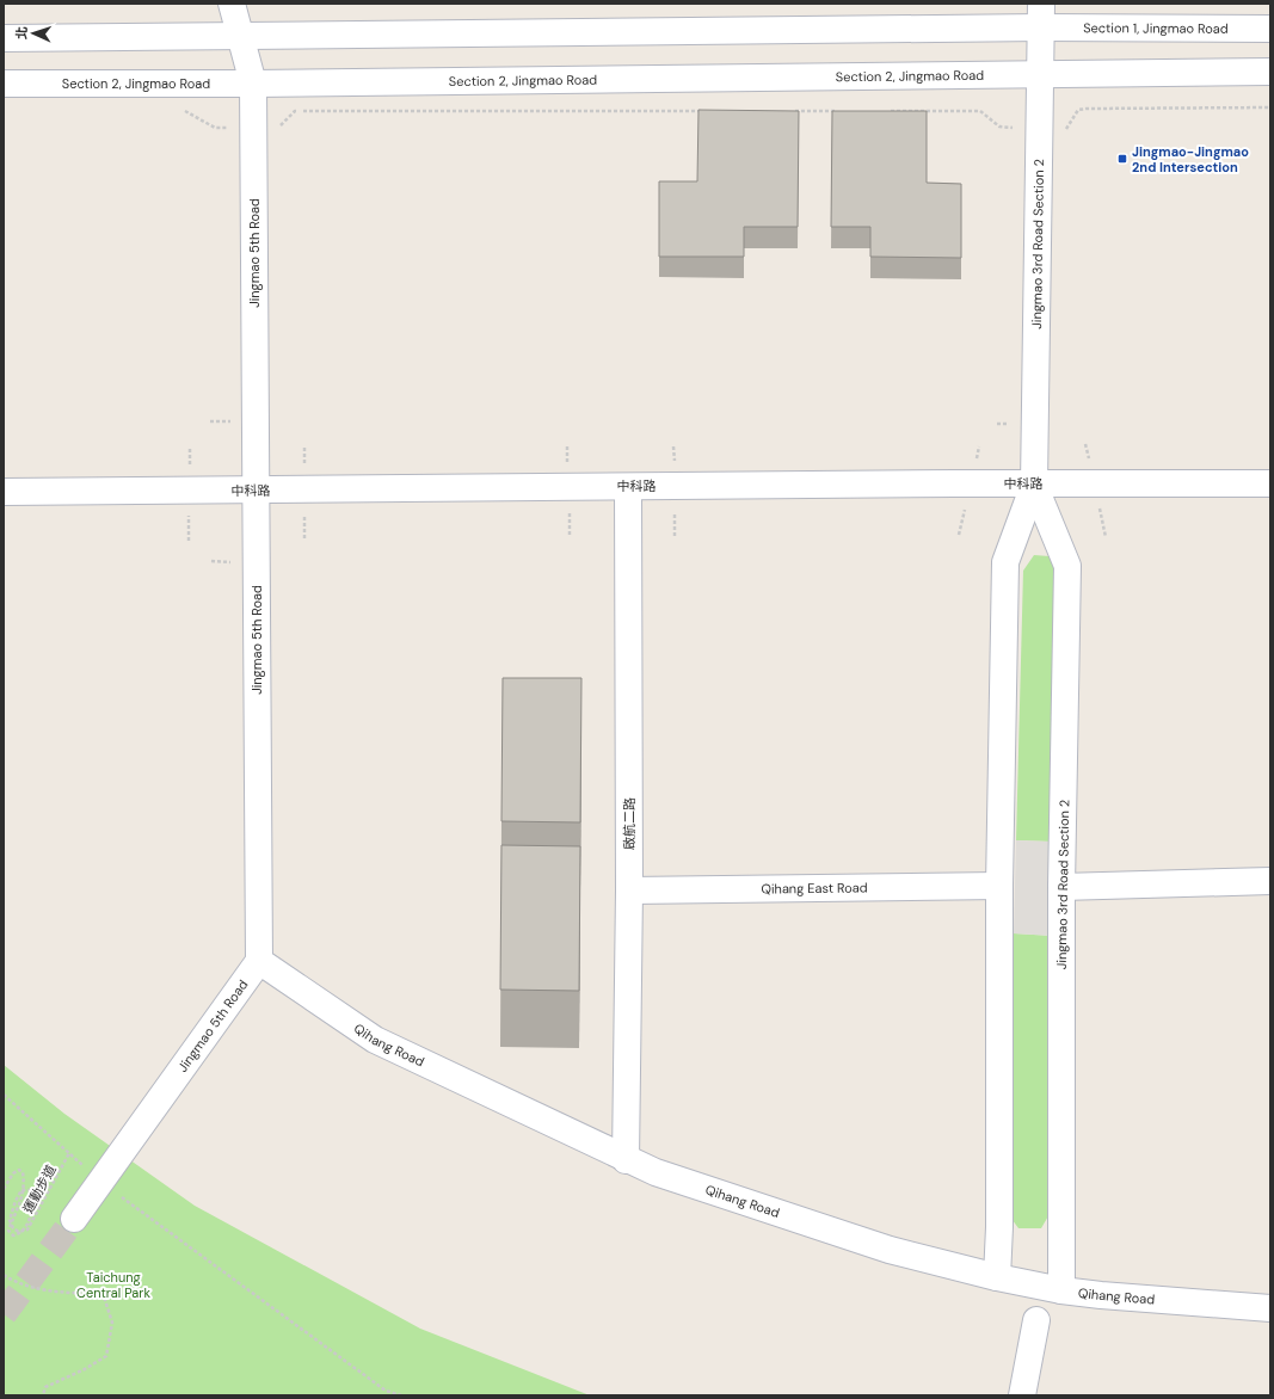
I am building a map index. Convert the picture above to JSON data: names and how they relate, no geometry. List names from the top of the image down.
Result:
{
  "streets": {
    "street": [
      "Section 1, Jingmao Road",
      "Section 2, Jingmao Road",
      "Jingmao 3rd Road Section 2",
      "Jingmao 5th Road",
      "中科路",
      "啟航二路",
      "Qihang East Road",
      "Qihang Road"
    ],
    "path": ["運動步道"]
  },
  "crossings": [
    ["Section 1, Jingmao Road", "Jingmao 3rd Road Section 2"],
    ["Section 2, Jingmao Road", "Jingmao 3rd Road Section 2"],
    ["Section 2, Jingmao Road", "Jingmao 5th Road"],
    ["Jingmao 3rd Road Section 2", "中科路"],
    ["Jingmao 3rd Road Section 2", "Qihang East Road"],
    ["Jingmao 3rd Road Section 2", "Qihang Road"],
    ["Jingmao 5th Road", "中科路"],
    ["Jingmao 5th Road", "Qihang Road"],
    ["中科路", "啟航二路"],
    ["啟航二路", "Qihang East Road"],
    ["啟航二路", "Qihang Road"]
  ],
  "parks": ["Taichung Central Park"],
  "places": {
    "transit": ["Jingmao-Jingmao 2nd Intersection"]
  },
  "north": "left"
}
